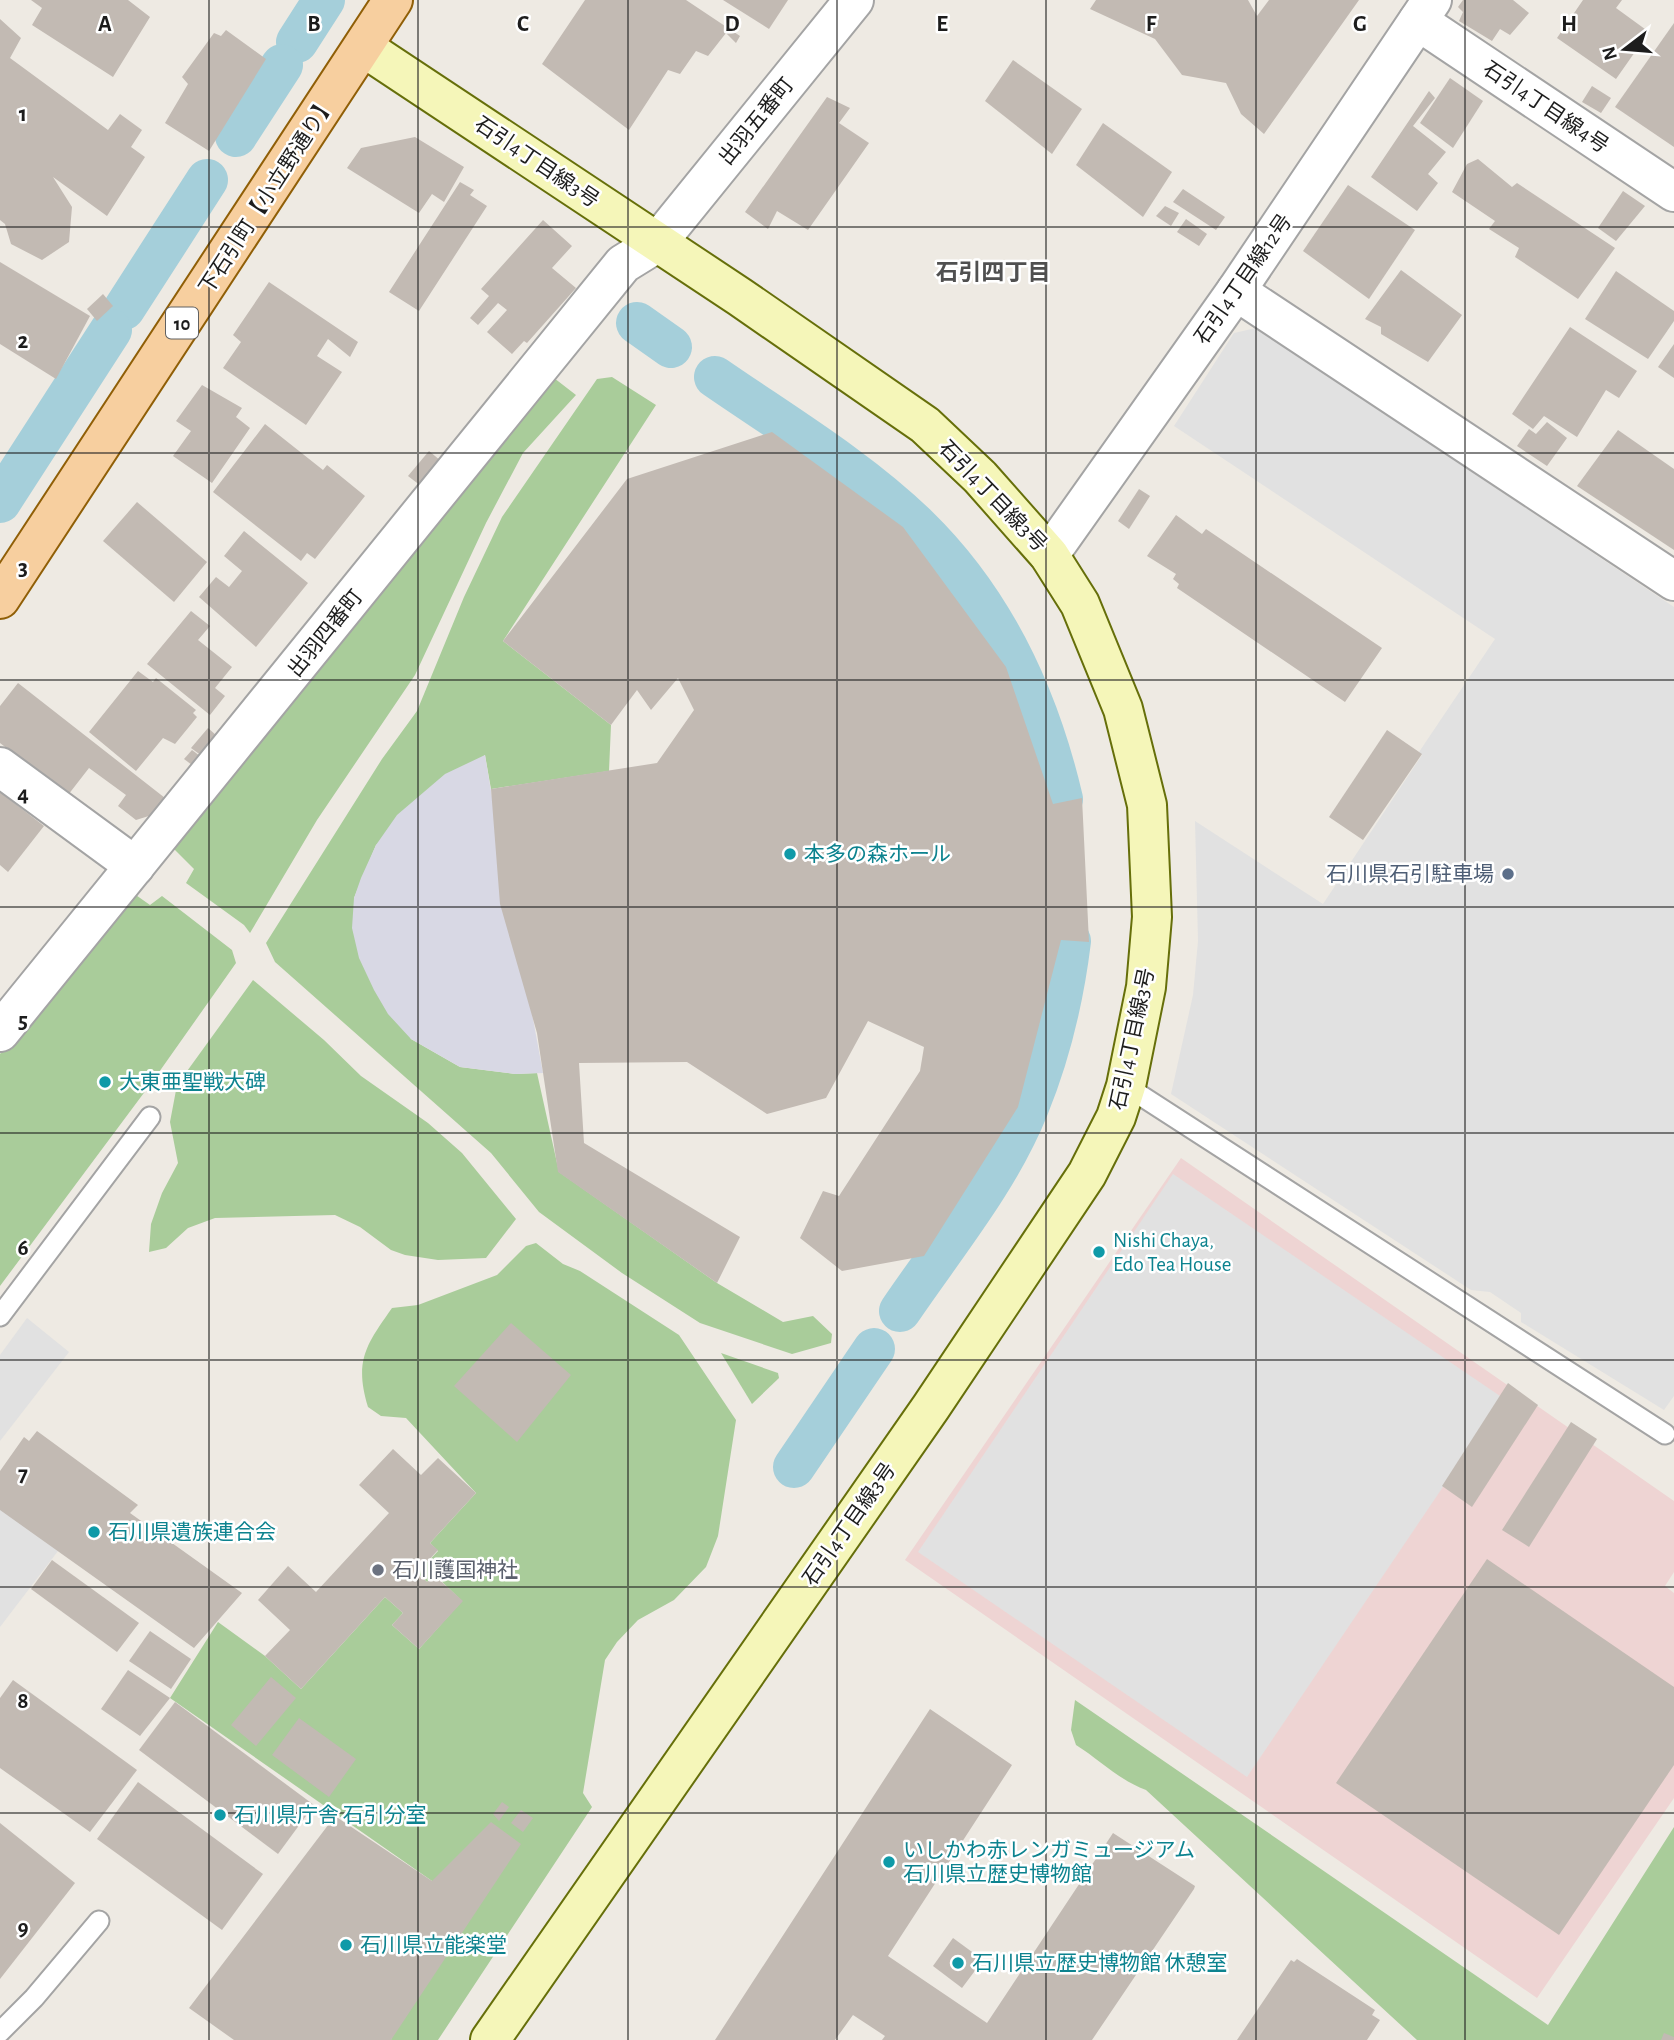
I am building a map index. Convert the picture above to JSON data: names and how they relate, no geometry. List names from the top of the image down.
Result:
{
  "streets": {
    "main road": ["下石引町【小立野通り】", "10"],
    "street": [
      "石引4丁目線4号",
      "出羽五番町",
      "石引4丁目線3号",
      "石引4丁目線12号",
      "出羽四番町"
    ]
  },
  "crossings": [
    ["石引4丁目線4号", "石引4丁目線12号"],
    ["出羽五番町", "石引4丁目線3号"],
    ["出羽五番町", "出羽四番町"],
    ["石引4丁目線3号", "下石引町【小立野通り】"],
    ["石引4丁目線3号", "石引4丁目線12号"],
    ["石引4丁目線3号", "出羽四番町"]
  ],
  "districts": ["石引四丁目"],
  "places": [
    "本多の森ホール",
    "石川県石引駐車場",
    "大東亜聖戦大碑",
    "Nishi Chaya, Edo Tea House",
    "石川県遺族連合会",
    "石川護国神社",
    "石川県庁舎 石引分室",
    "いしかわ赤レンガミュージアム 石川県立歴史博物館",
    "石川県立能楽堂",
    "石川県立歴史博物館 休憩室"
  ],
  "north": "left",
  "grid": {
    "columns": [
      "A",
      "B",
      "C",
      "D",
      "E",
      "F",
      "G",
      "H"
    ],
    "rows": [
      "1",
      "2",
      "3",
      "4",
      "5",
      "6",
      "7",
      "8",
      "9"
    ]
  }
}
